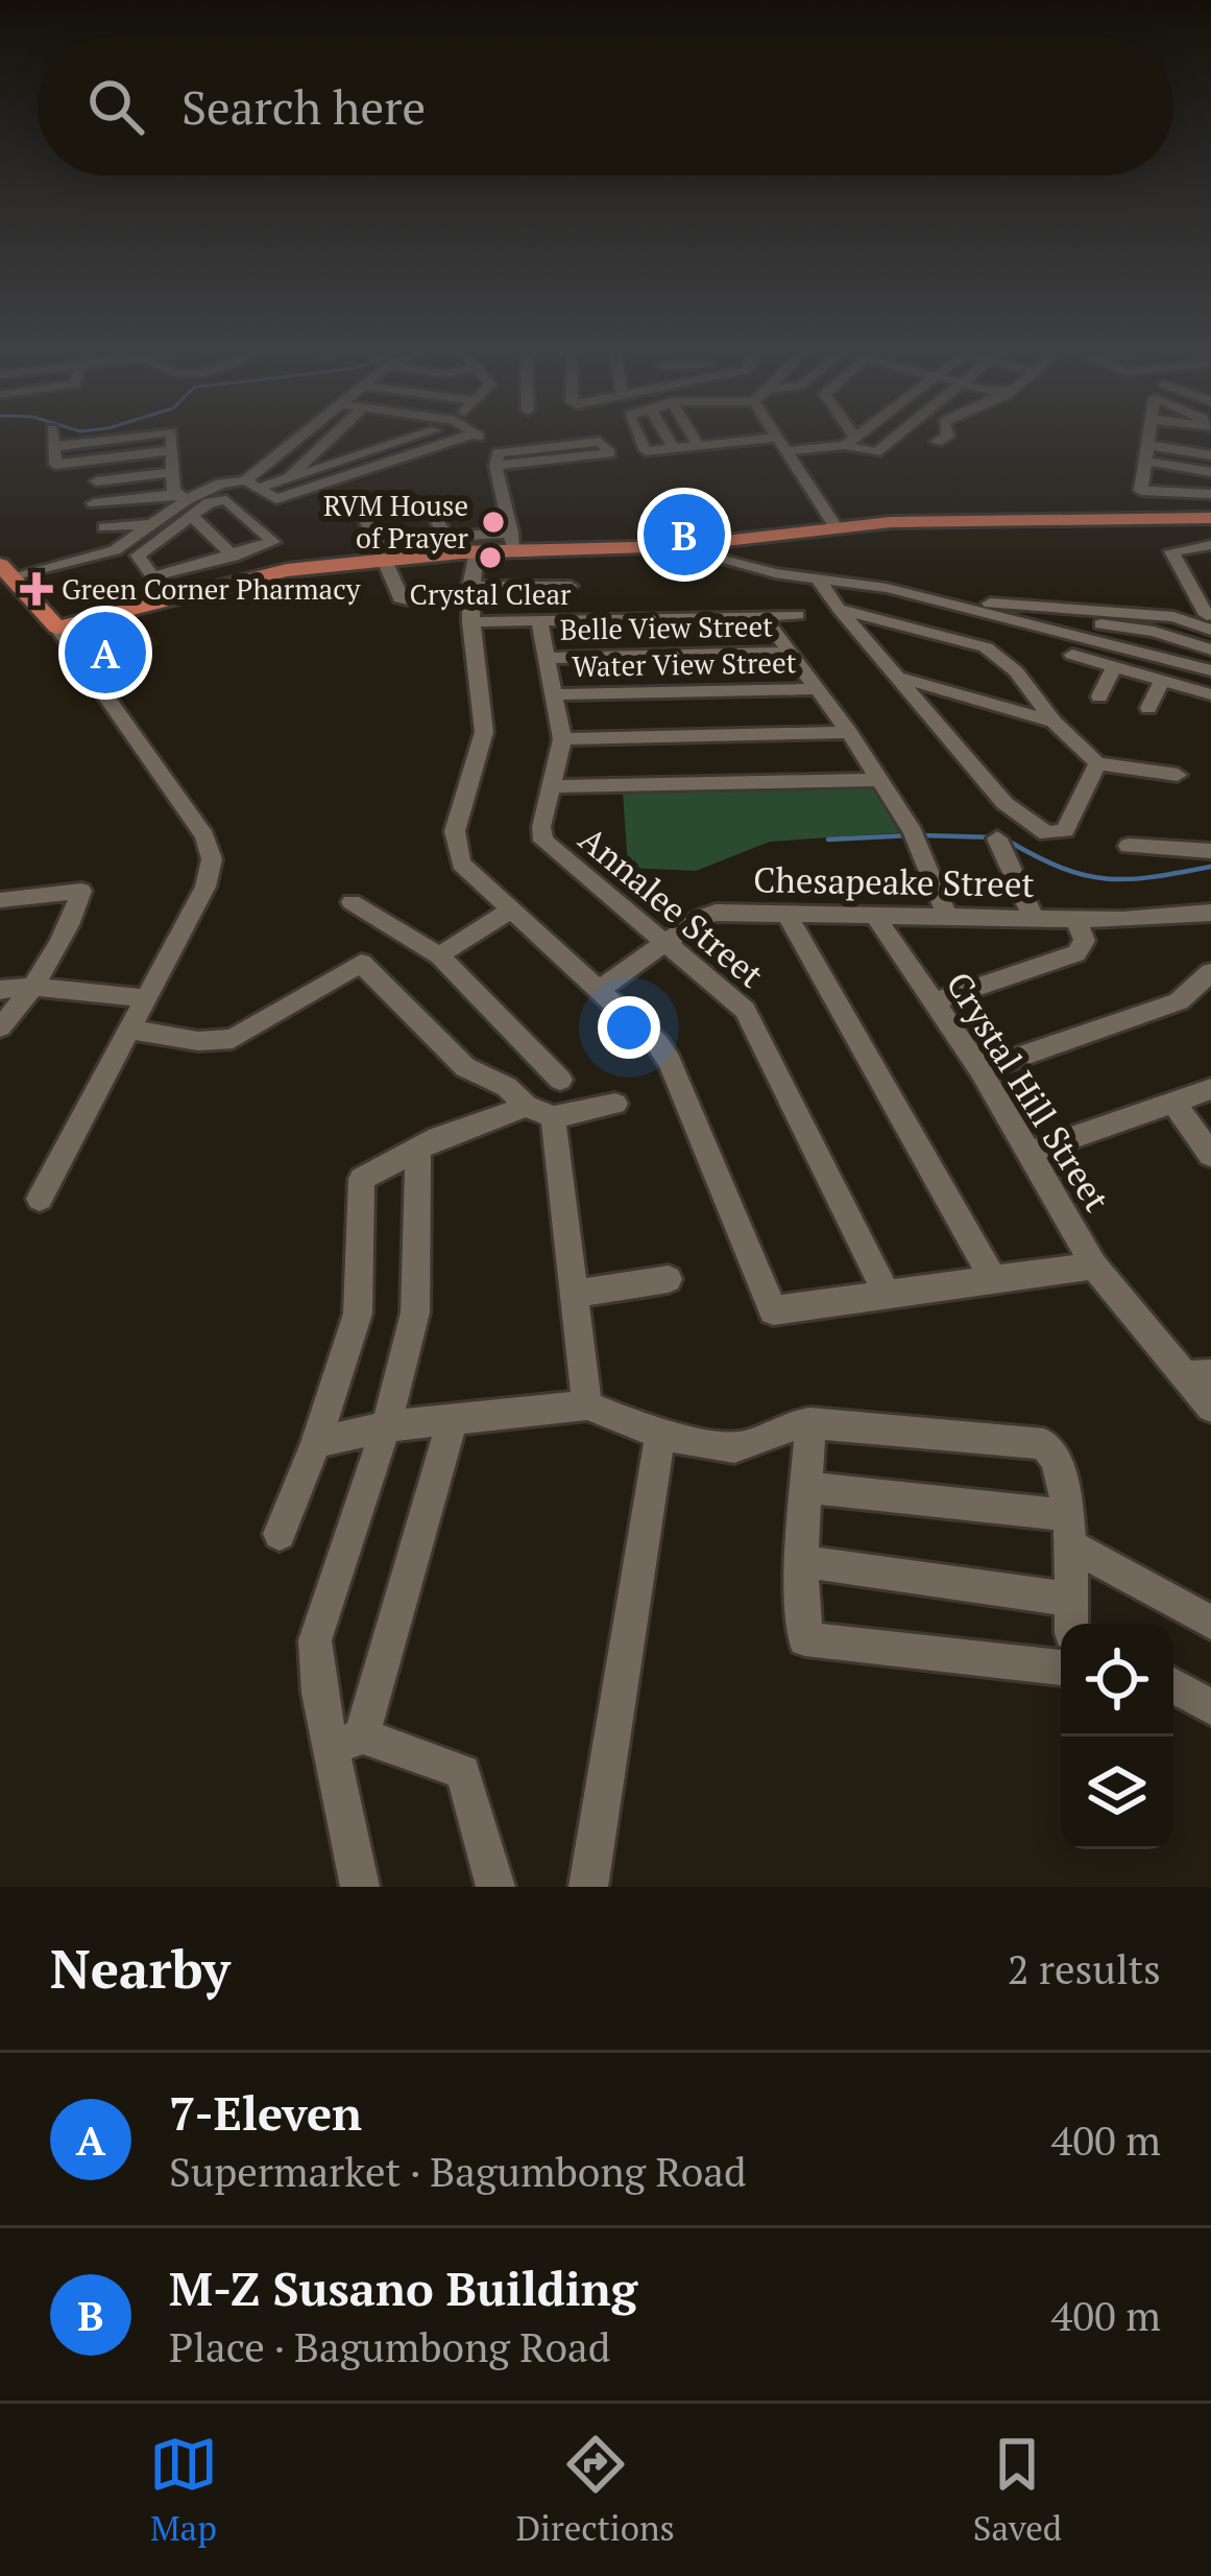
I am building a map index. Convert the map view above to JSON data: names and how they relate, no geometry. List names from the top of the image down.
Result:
{
  "streets": {
    "street": [
      "Belle View Street",
      "Water View Street",
      "Chesapeake Street",
      "Annalee Street",
      "Crystal Hill Street"
    ]
  },
  "crossings": [
    ["Belle View Street", "Annalee Street"],
    ["Water View Street", "Annalee Street"],
    ["Chesapeake Street", "Annalee Street"],
    ["Chesapeake Street", "Crystal Hill Street"]
  ],
  "places": {
    "other": ["RVM House of Prayer", "Crystal Clear"],
    "health": ["Green Corner Pharmacy"]
  },
  "page": {
    "search": "Search here",
    "pins": ["B", "A"],
    "heading": ["Nearby", "2 results"],
    "list": [
      {
        "mark": "A",
        "name": "7-Eleven",
        "note": "Supermarket · Bagumbong Road",
        "value": "400 m"
      },
      {
        "mark": "B",
        "name": "M-Z Susano Building",
        "note": "Place · Bagumbong Road",
        "value": "400 m"
      }
    ],
    "nav": ["Map", "Directions", "Saved"]
  }
}
